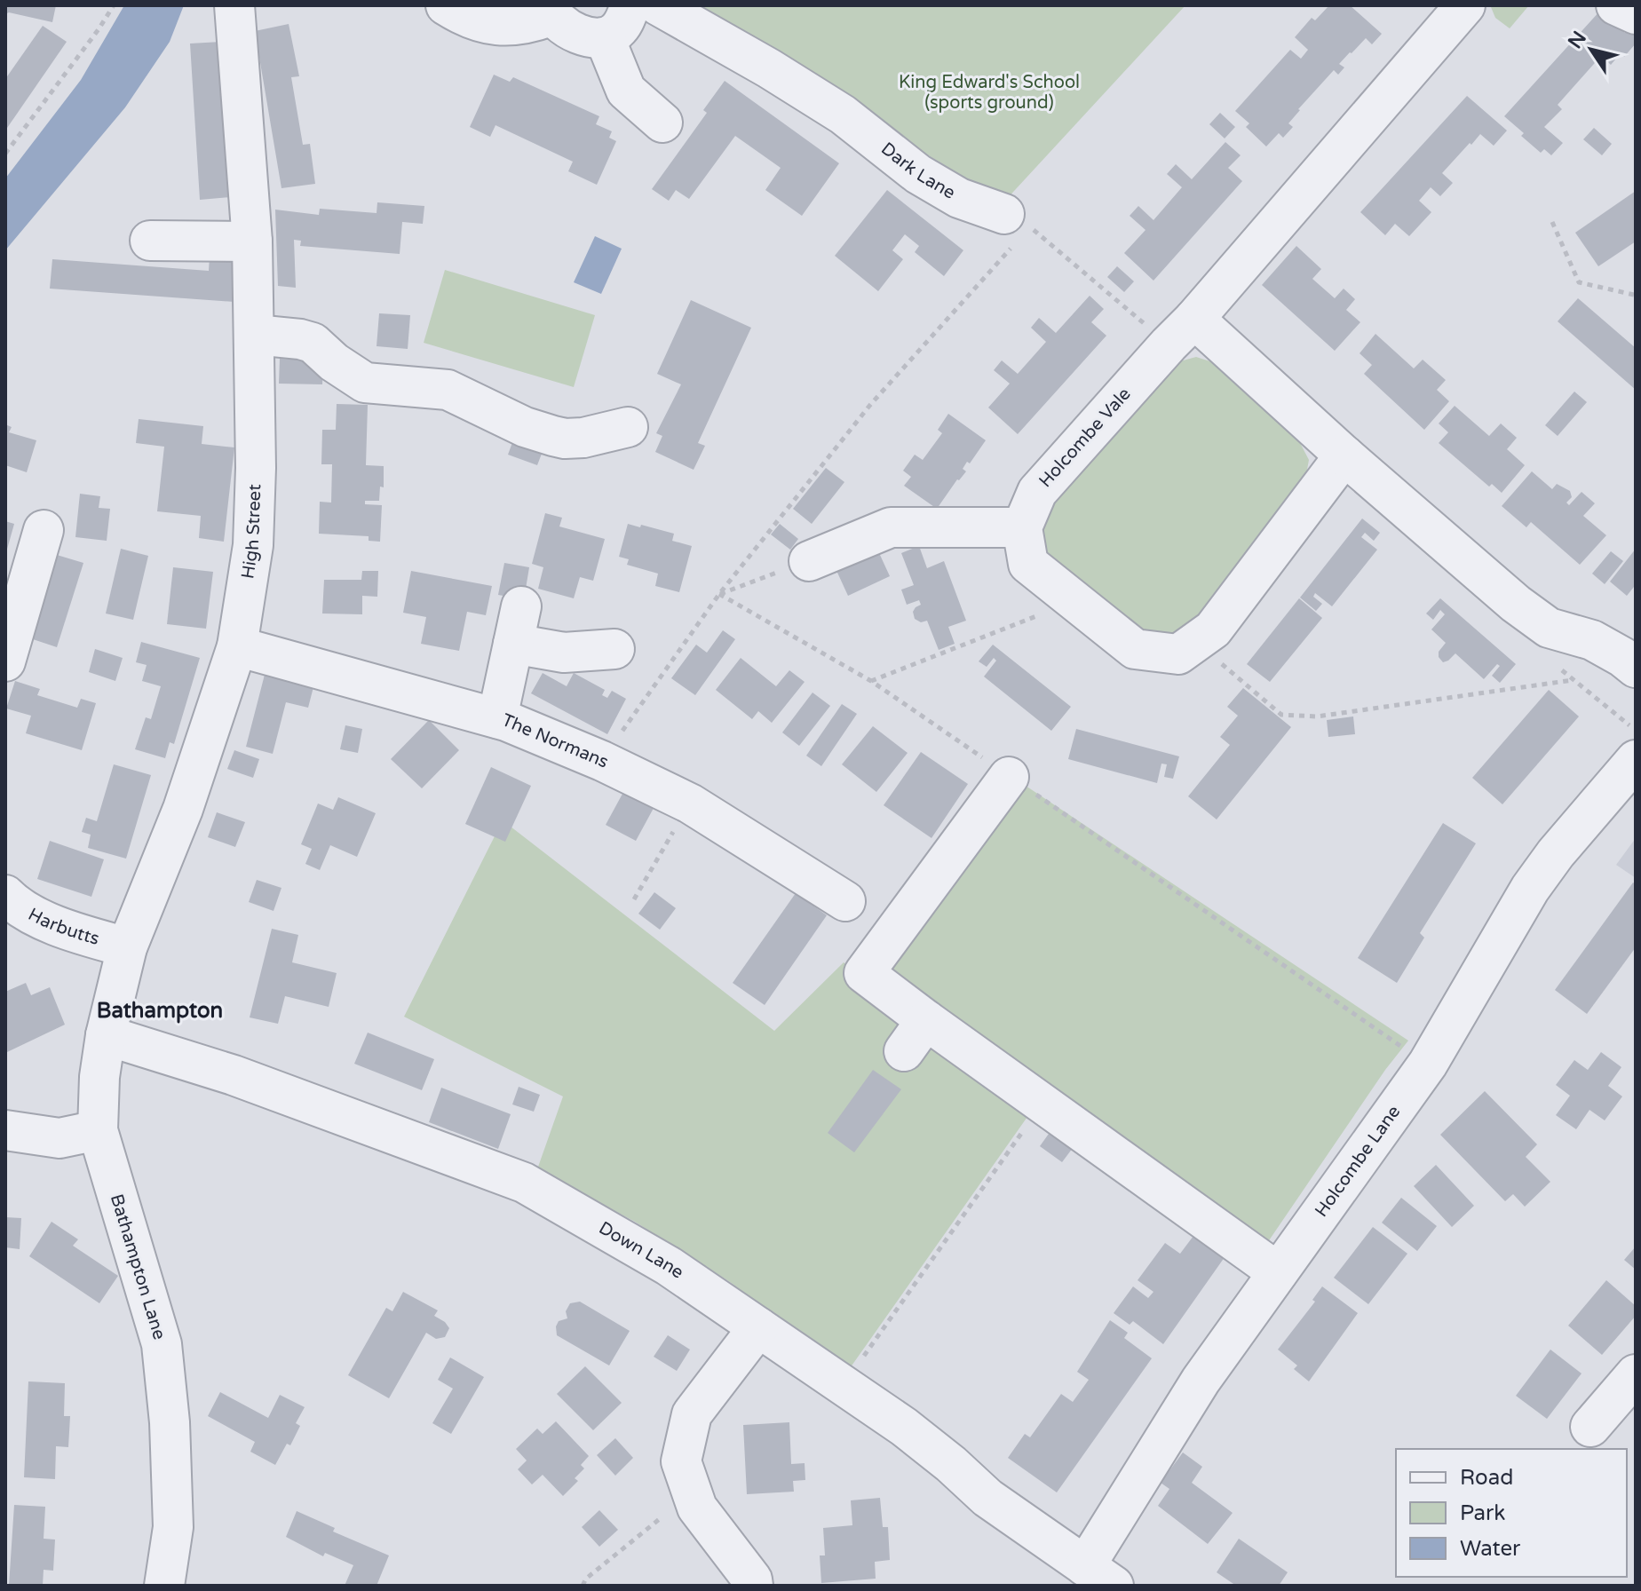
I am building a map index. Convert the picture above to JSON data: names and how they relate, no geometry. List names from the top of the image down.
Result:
{
  "streets": {
    "street": [
      "Dark Lane",
      "Holcombe Vale",
      "High Street",
      "The Normans",
      "Harbutts",
      "Holcombe Lane",
      "Down Lane",
      "Bathampton Lane"
    ]
  },
  "crossings": [
    ["High Street", "The Normans"],
    ["High Street", "Harbutts"],
    ["High Street", "Down Lane"],
    ["High Street", "Bathampton Lane"],
    ["Holcombe Lane", "Down Lane"],
    ["Down Lane", "Bathampton Lane"]
  ],
  "districts": ["Bathampton"],
  "parks": ["King Edward's School (sports ground)"],
  "legend": ["Road", "Park", "Water"],
  "north": "top left"
}
